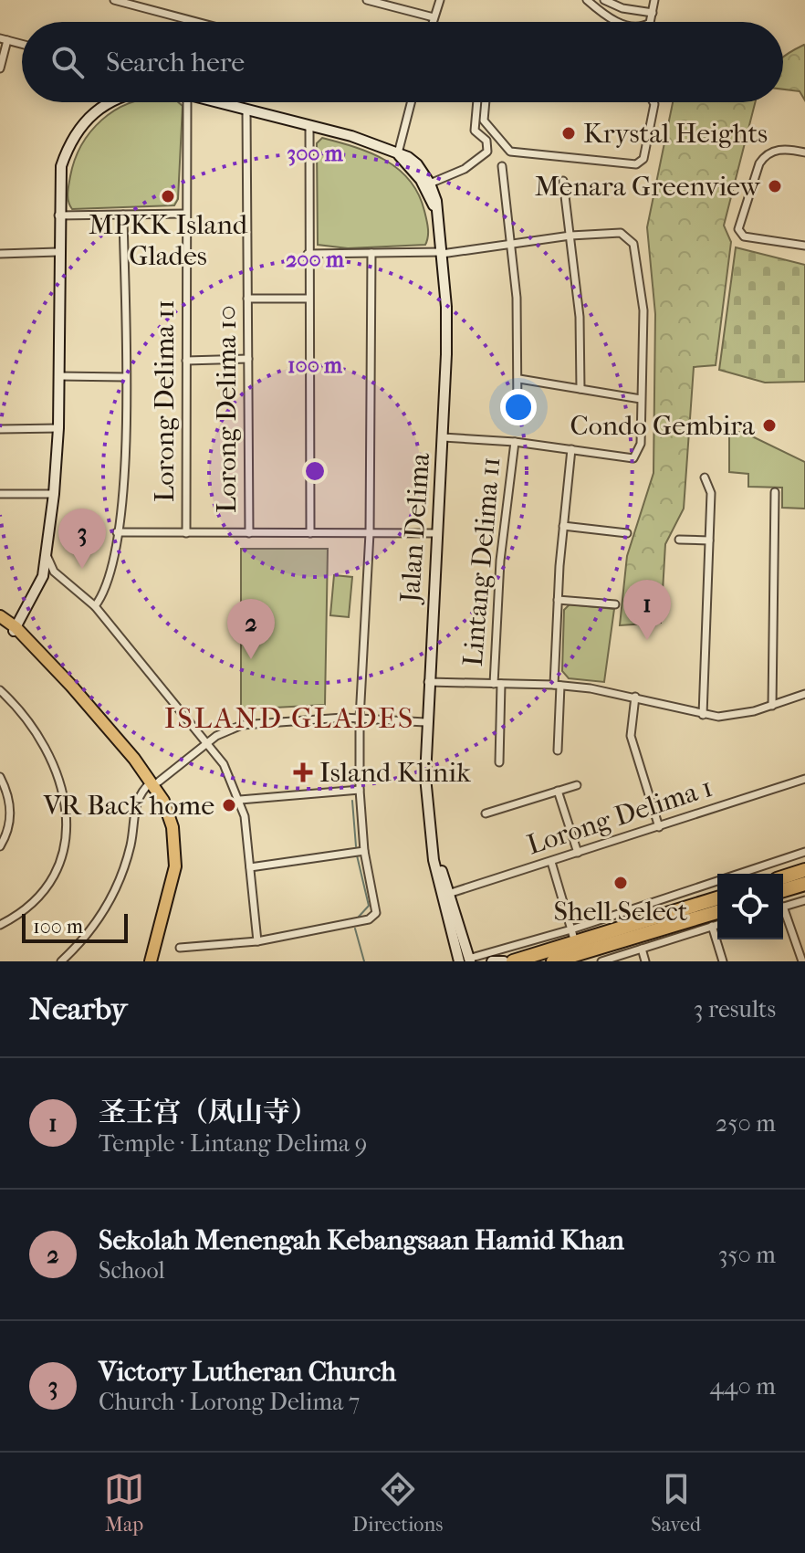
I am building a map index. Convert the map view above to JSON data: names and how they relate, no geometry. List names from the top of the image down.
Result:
{
  "streets": {
    "street": [
      "Lorong Delima 11",
      "Lorong Delima 10",
      "Jalan Delima",
      "Lintang Delima 11",
      "Lorong Delima 1"
    ]
  },
  "crossings": [
    ["Lorong Delima 10", "Jalan Delima"],
    ["Jalan Delima", "Lorong Delima 1"]
  ],
  "districts": ["ISLAND GLADES"],
  "places": {
    "other": [
      "Krystal Heights",
      "Menara Greenview",
      "MPKK Island Glades",
      "Condo Gembira",
      "VR Back home",
      "Shell Select"
    ],
    "health": ["Island Klinik"]
  },
  "scale_bar": "100 m",
  "page": {
    "search": "Search here",
    "pins": ["3", "1", "2"],
    "scale": "100 m",
    "heading": ["Nearby", "3 results"],
    "list": [
      {
        "mark": "1",
        "name": "圣王宫（凤山寺）",
        "note": "Temple · Lintang Delima 9",
        "value": "250 m"
      },
      {
        "mark": "2",
        "name": "Sekolah Menengah Kebangsaan Hamid Khan",
        "note": "School",
        "value": "350 m"
      },
      {
        "mark": "3",
        "name": "Victory Lutheran Church",
        "note": "Church · Lorong Delima 7",
        "value": "440 m"
      }
    ],
    "nav": ["Map", "Directions", "Saved"]
  },
  "rings": ["300 m", "200 m", "100 m"]
}
